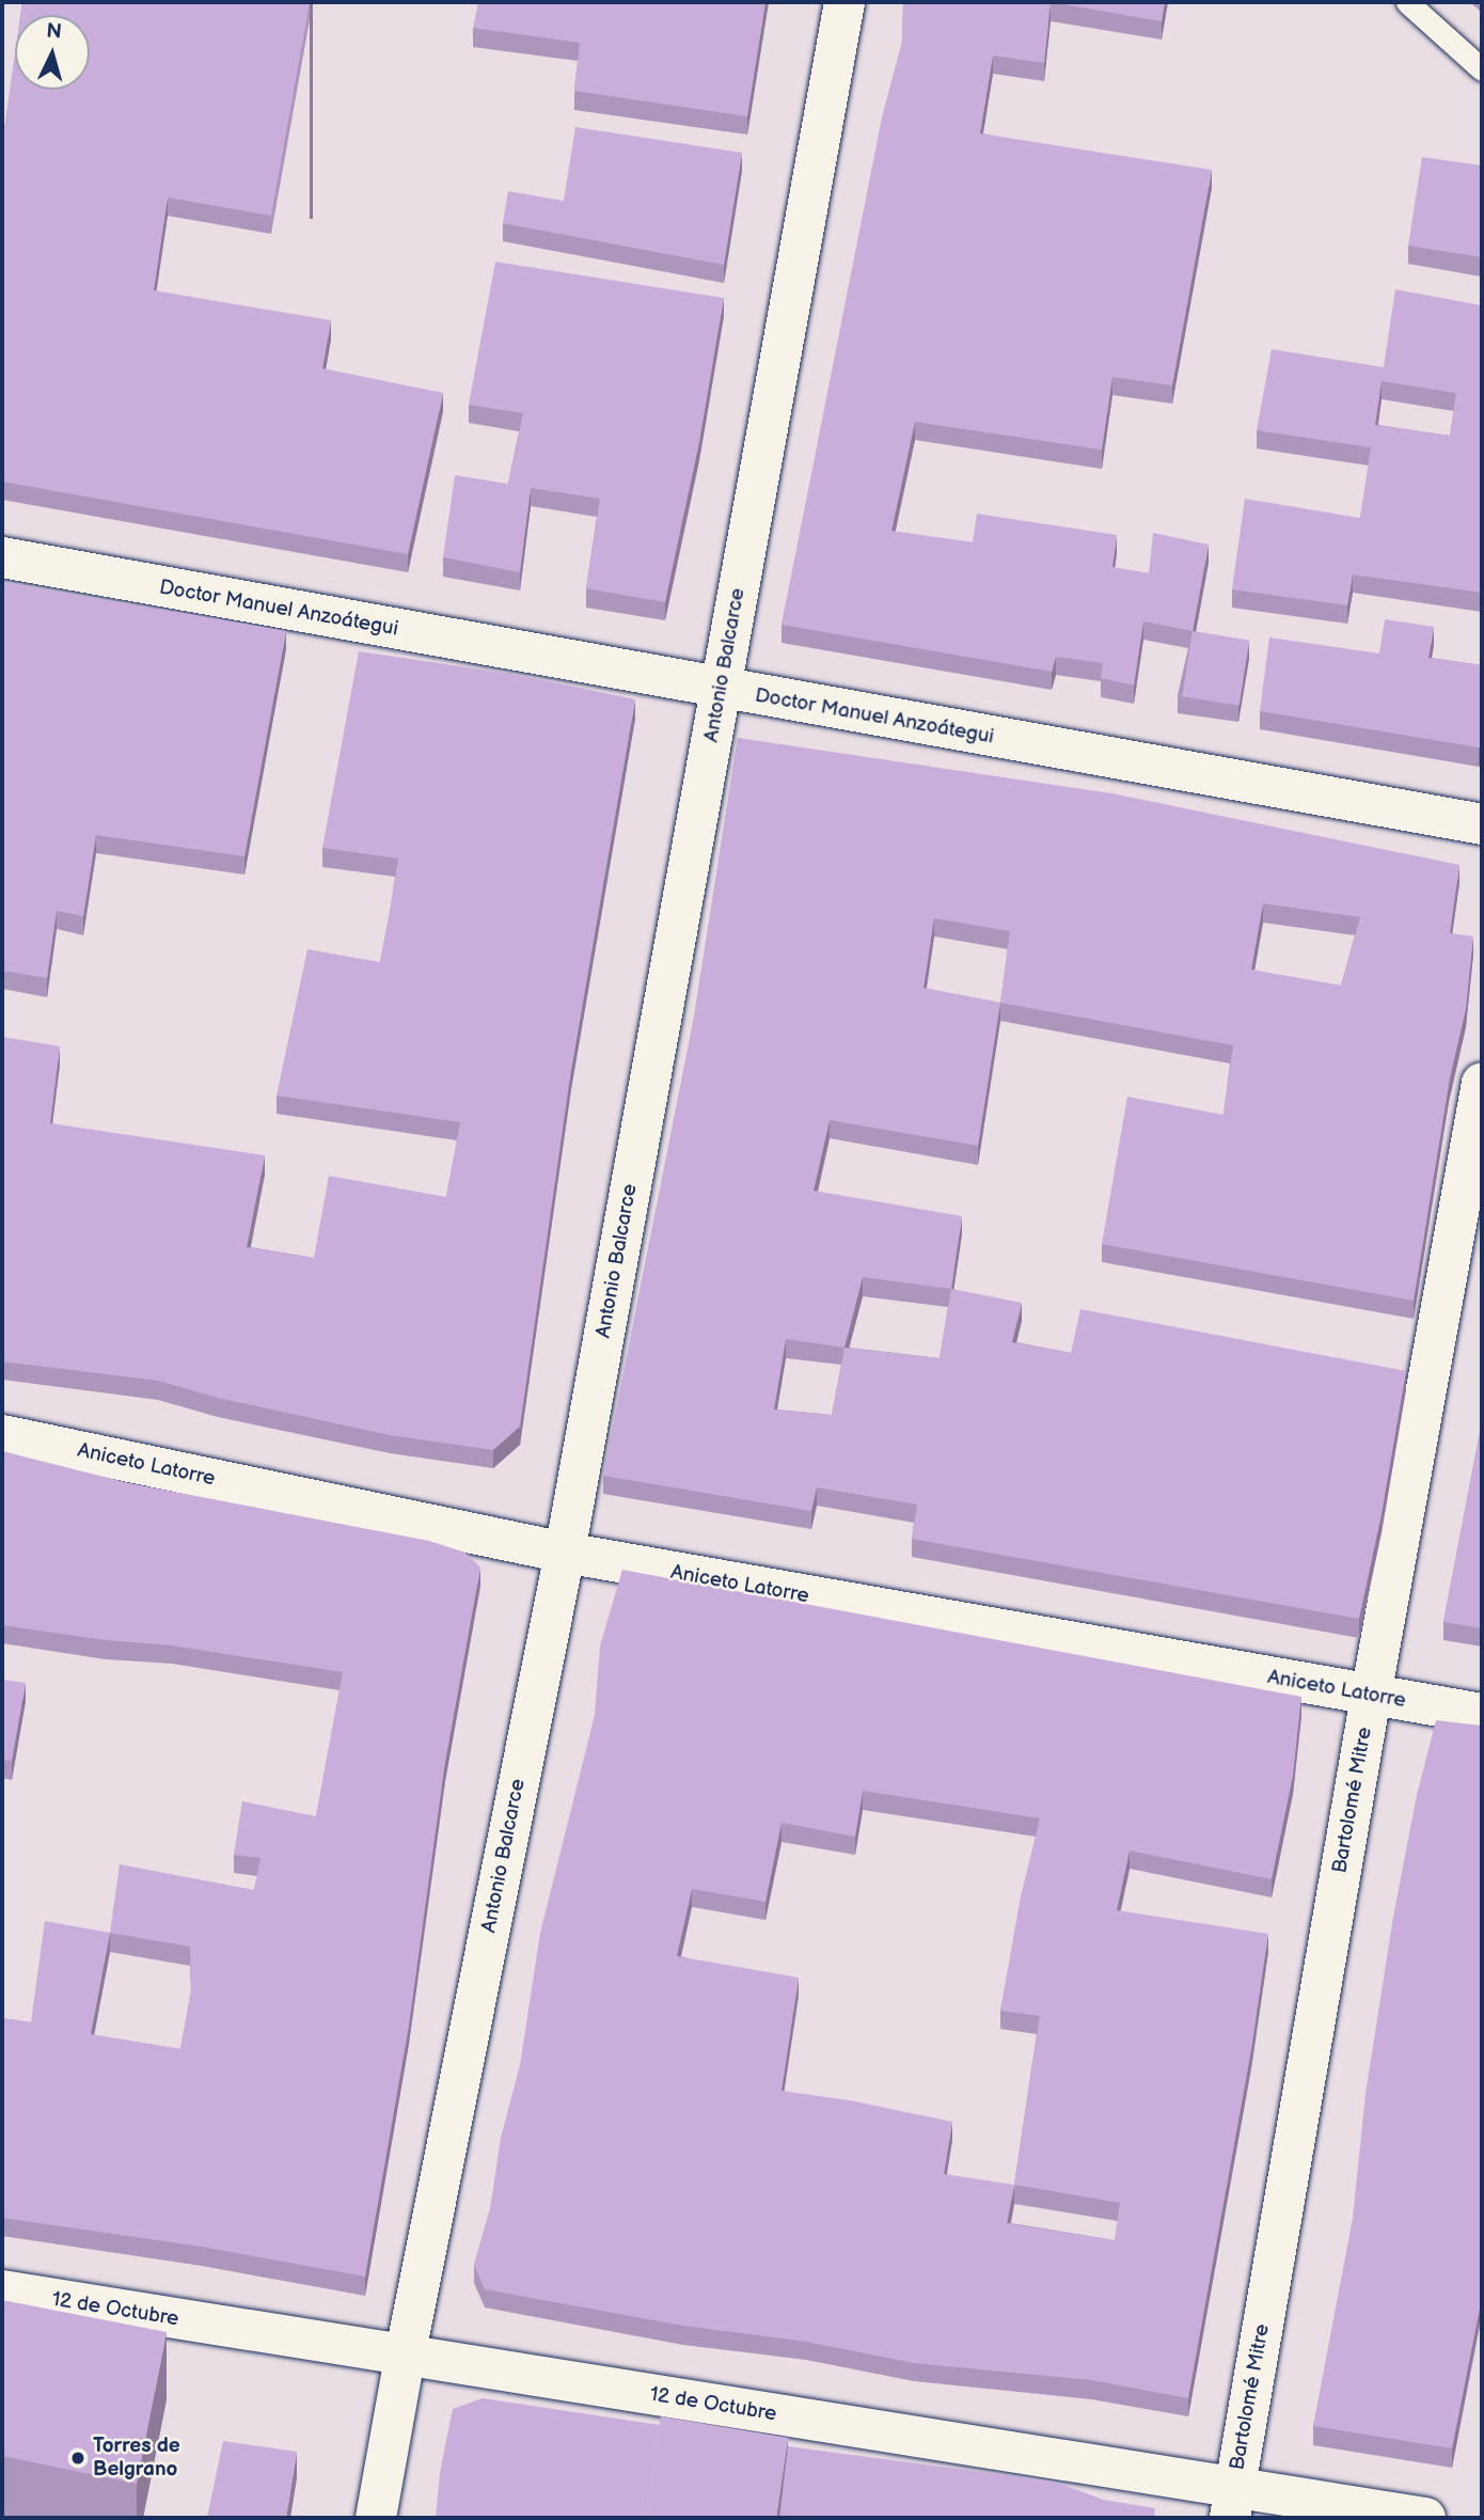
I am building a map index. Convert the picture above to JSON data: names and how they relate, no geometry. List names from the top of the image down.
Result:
{
  "streets": {
    "street": [
      "Doctor Manuel Anzoátegui",
      "Antonio Balcarce",
      "Aniceto Latorre",
      "Bartolomé Mitre",
      "12 de Octubre"
    ]
  },
  "crossings": [
    ["Doctor Manuel Anzoátegui", "Antonio Balcarce"],
    ["Antonio Balcarce", "Aniceto Latorre"],
    ["Antonio Balcarce", "12 de Octubre"],
    ["Aniceto Latorre", "Bartolomé Mitre"],
    ["Bartolomé Mitre", "12 de Octubre"]
  ],
  "places": ["Torres de Belgrano"],
  "north": "top"
}
